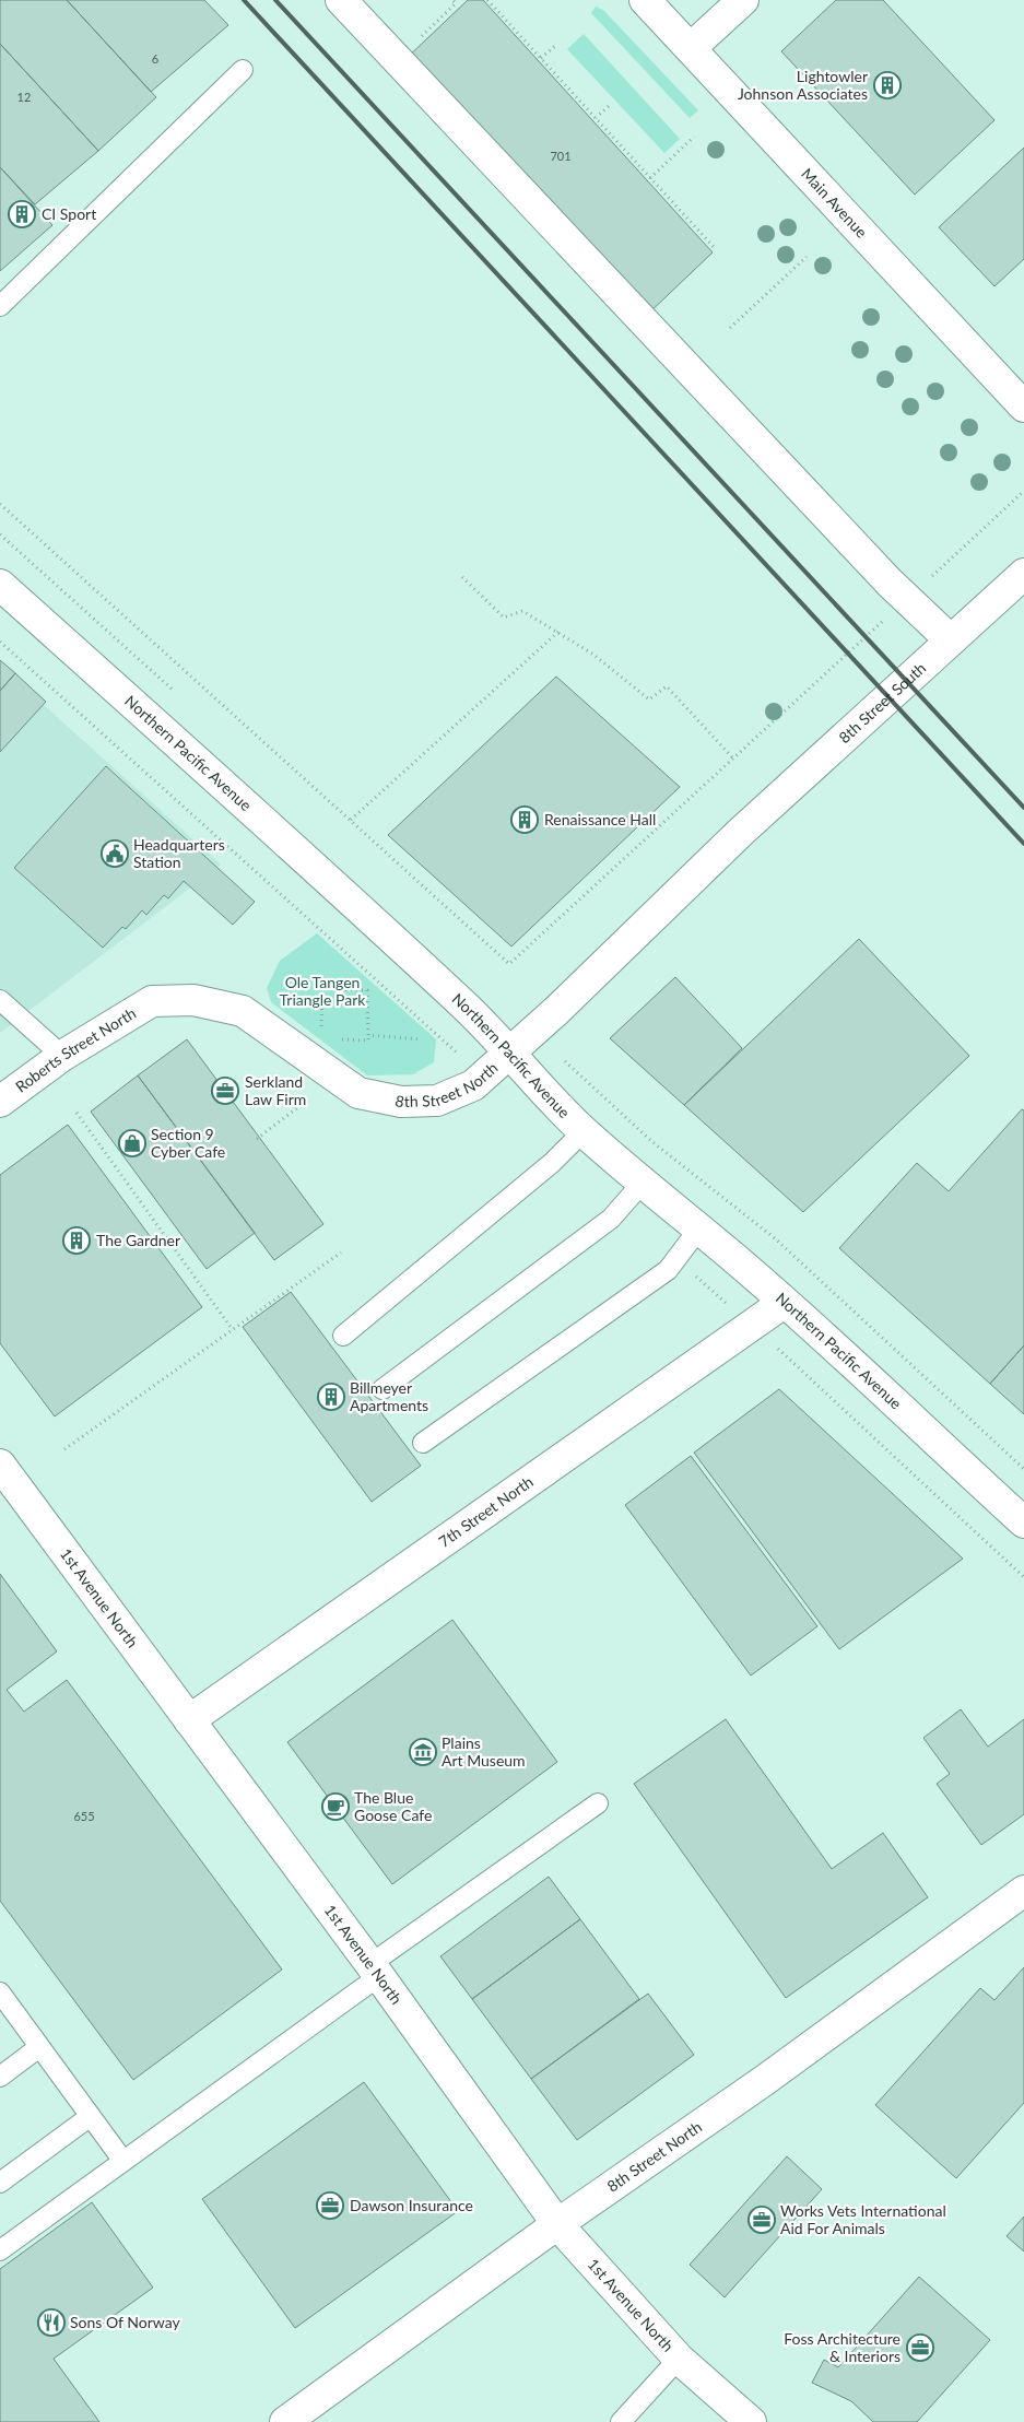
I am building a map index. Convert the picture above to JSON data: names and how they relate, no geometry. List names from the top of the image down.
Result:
{
  "streets": {
    "street": [
      "Main Avenue",
      "8th Street South",
      "Northern Pacific Avenue",
      "Roberts Street North",
      "8th Street North",
      "7th Street North",
      "1st Avenue North"
    ]
  },
  "crossings": [
    ["8th Street South", "8th Street North"],
    ["Northern Pacific Avenue", "8th Street North"],
    ["Northern Pacific Avenue", "7th Street North"],
    ["Roberts Street North", "8th Street North"],
    ["8th Street North", "1st Avenue North"],
    ["7th Street North", "1st Avenue North"]
  ],
  "parks": ["Ole Tangen Triangle Park"],
  "places": {
    "building": [
      "Lightowler Johnson Associates",
      "CI Sport",
      "Renaissance Hall",
      "The Gardner",
      "Billmeyer Apartments"
    ],
    "public building": ["Headquarters Station"],
    "office": [
      "Serkland Law Firm",
      "Dawson Insurance",
      "Works Vets International Aid For Animals",
      "Foss Architecture & Interiors"
    ],
    "shop": ["Section 9 Cyber Cafe"],
    "museum": ["Plains Art Museum"],
    "cafe": ["The Blue Goose Cafe"],
    "restaurant": ["Sons Of Norway"]
  },
  "house_numbers": [
    "6",
    "12",
    "701",
    "655"
  ]
}
